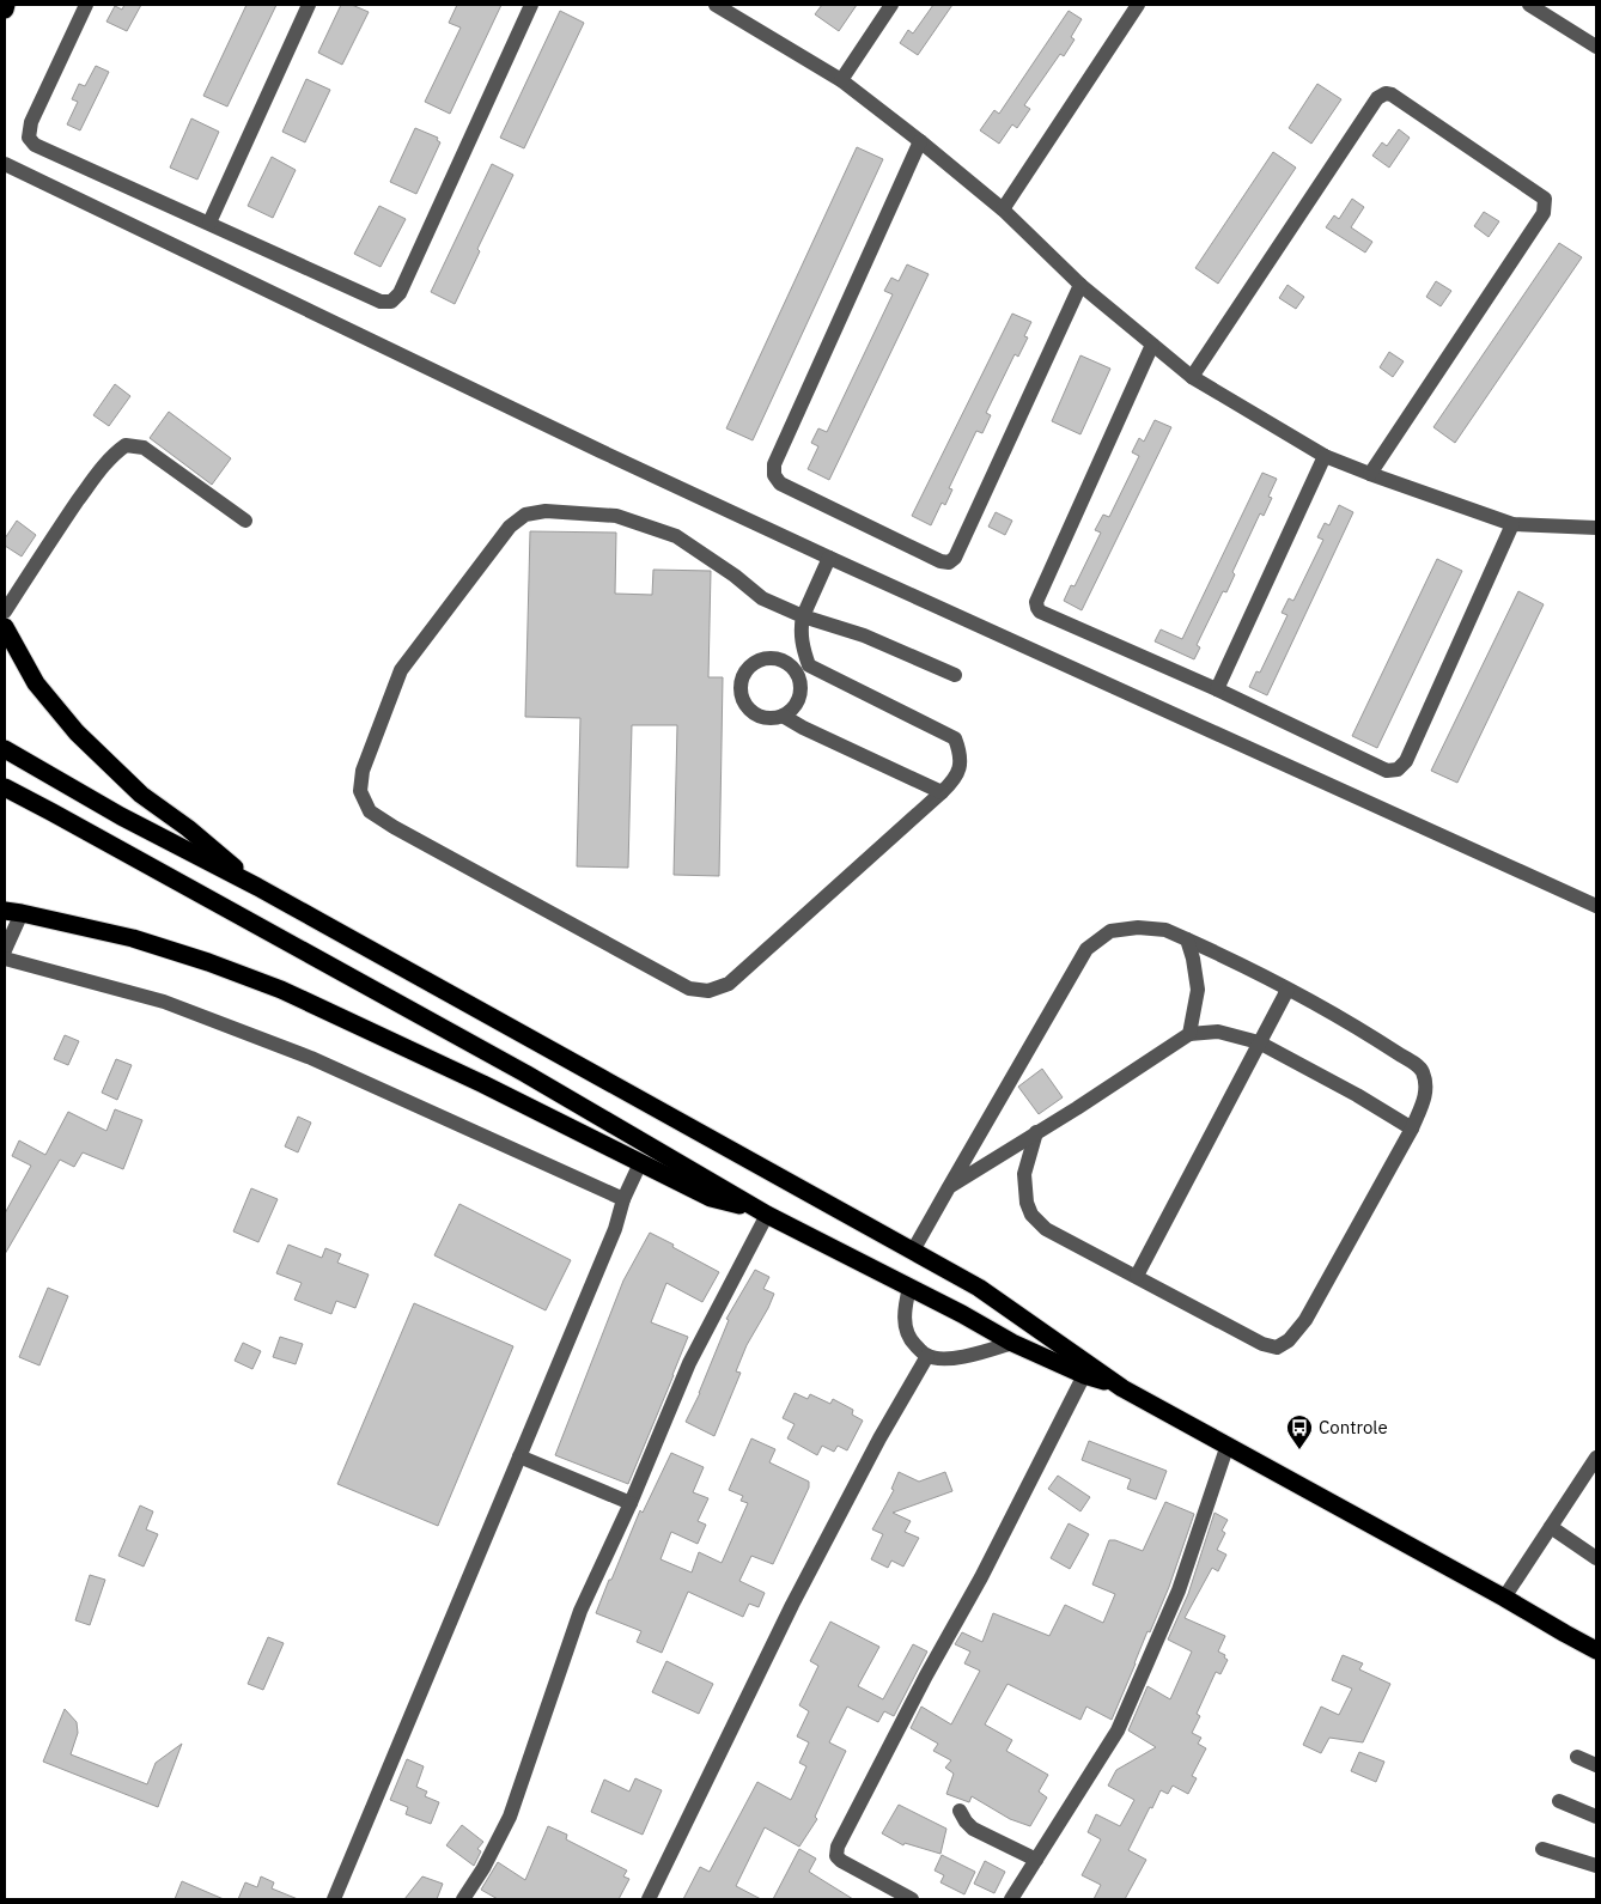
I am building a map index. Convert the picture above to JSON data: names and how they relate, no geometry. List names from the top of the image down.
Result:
{
  "places": {
    "bus stop": ["Controle"]
  }
}
